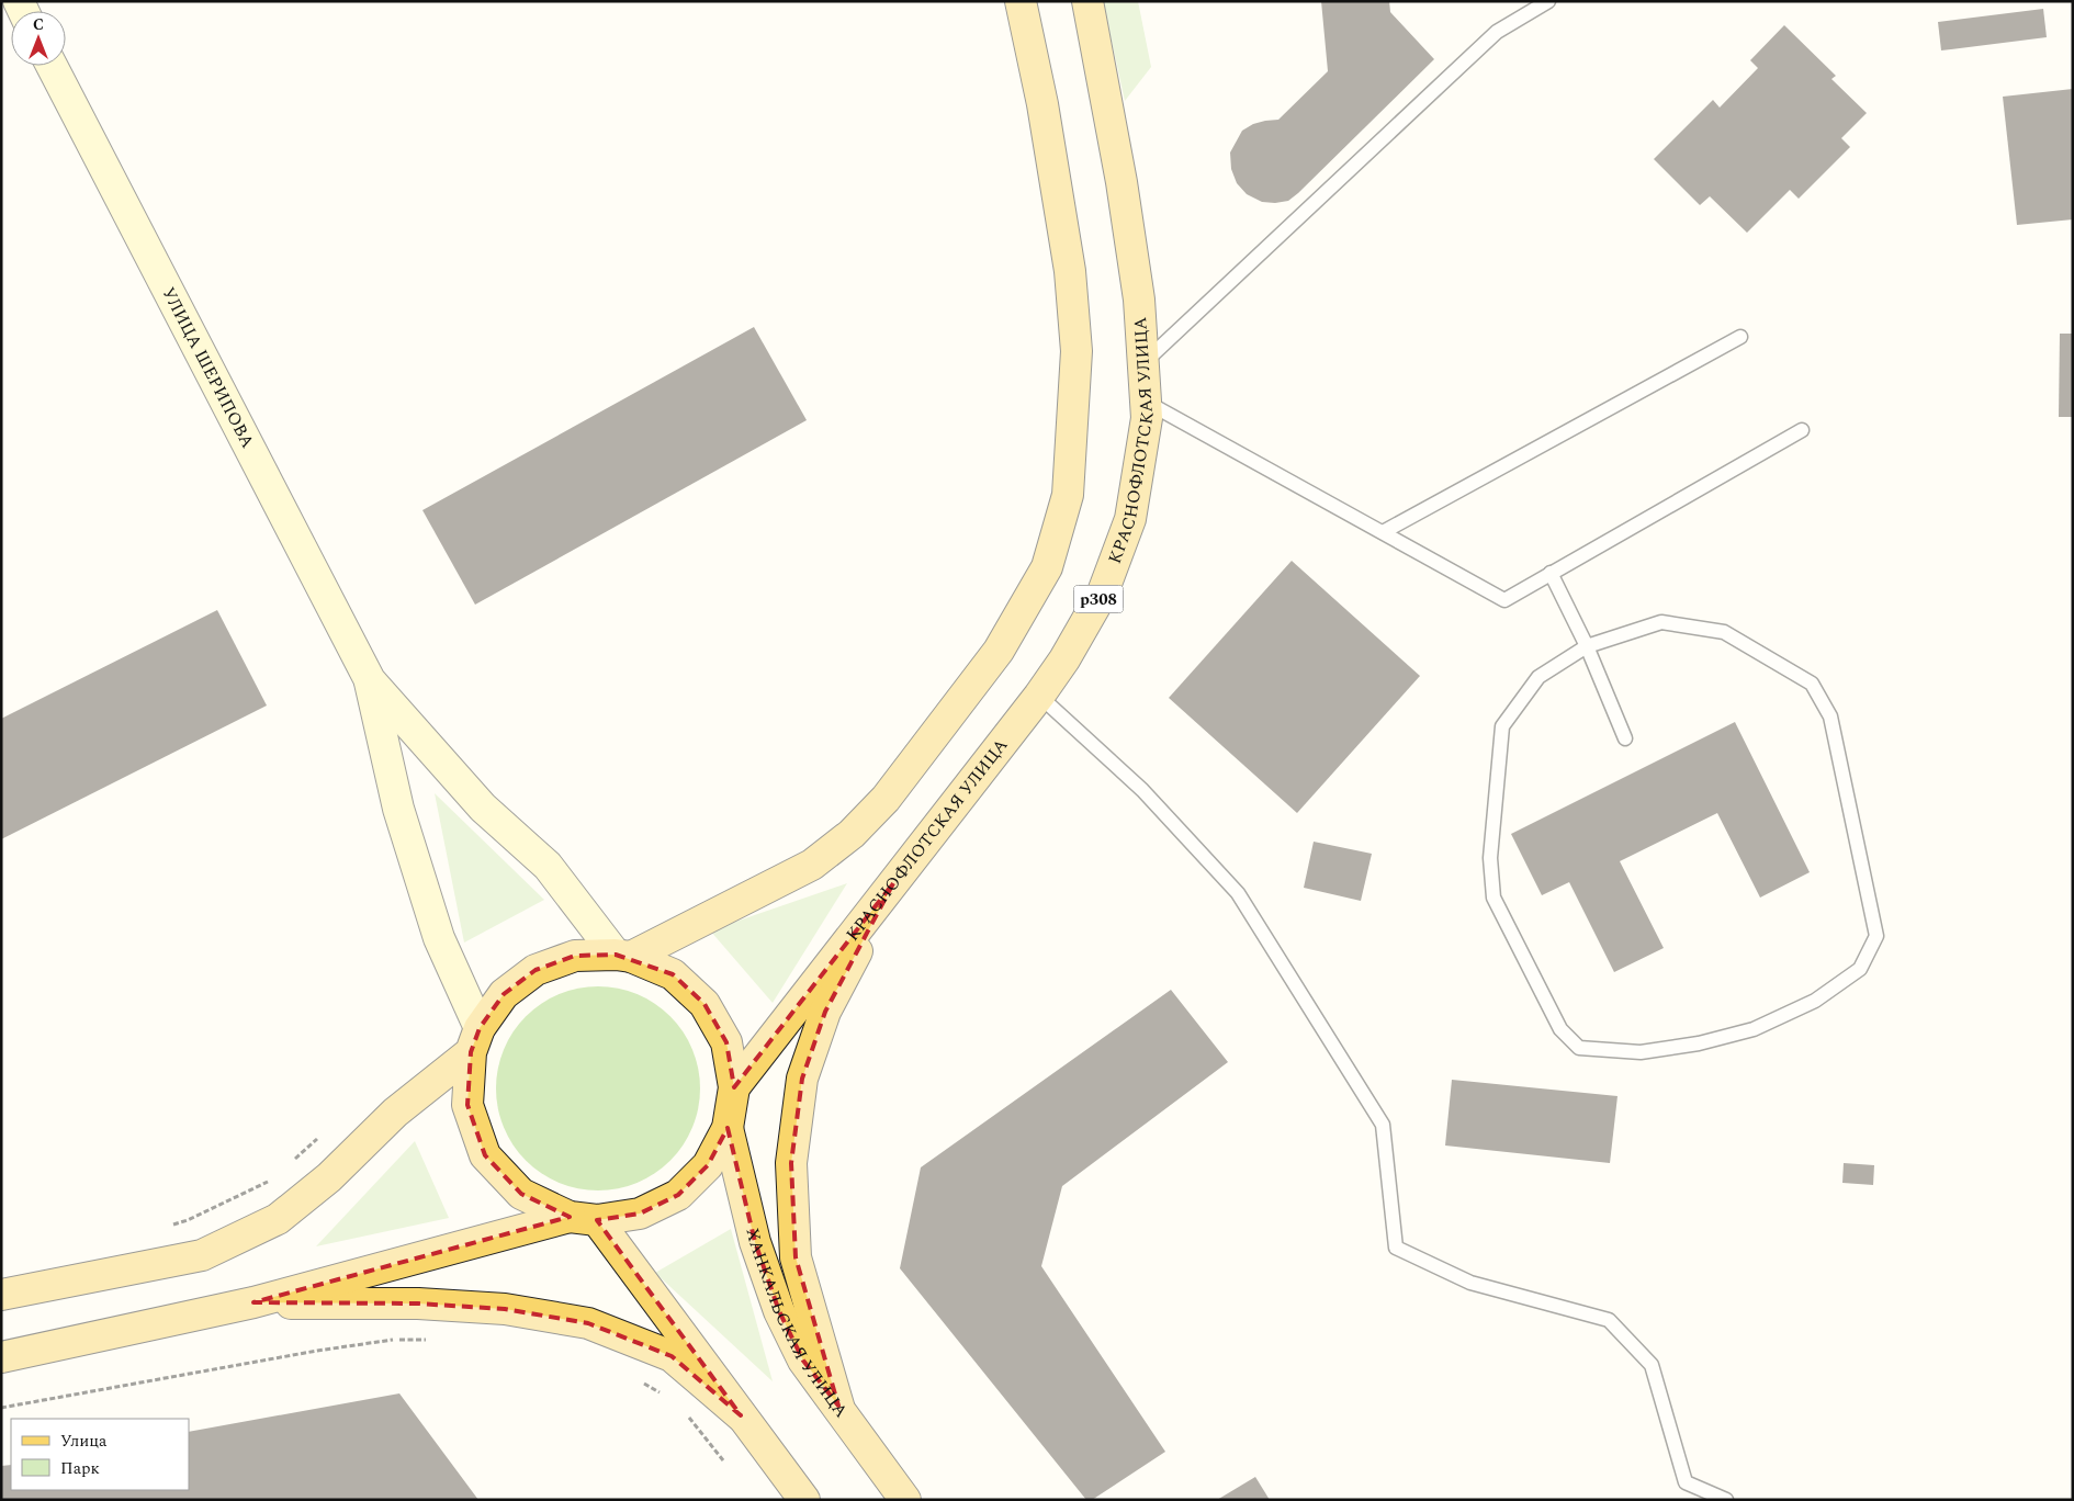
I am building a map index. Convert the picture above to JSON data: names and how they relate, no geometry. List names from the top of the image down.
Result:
{
  "streets": {
    "main road": [
      "УЛИЦА ШЕРИПОВА",
      "КРАСНОФЛОТСКАЯ УЛИЦА",
      "p308",
      "ХАНКАЛЬСКАЯ УЛИЦА"
    ]
  },
  "legend": ["Улица", "Парк"],
  "north": "top"
}
